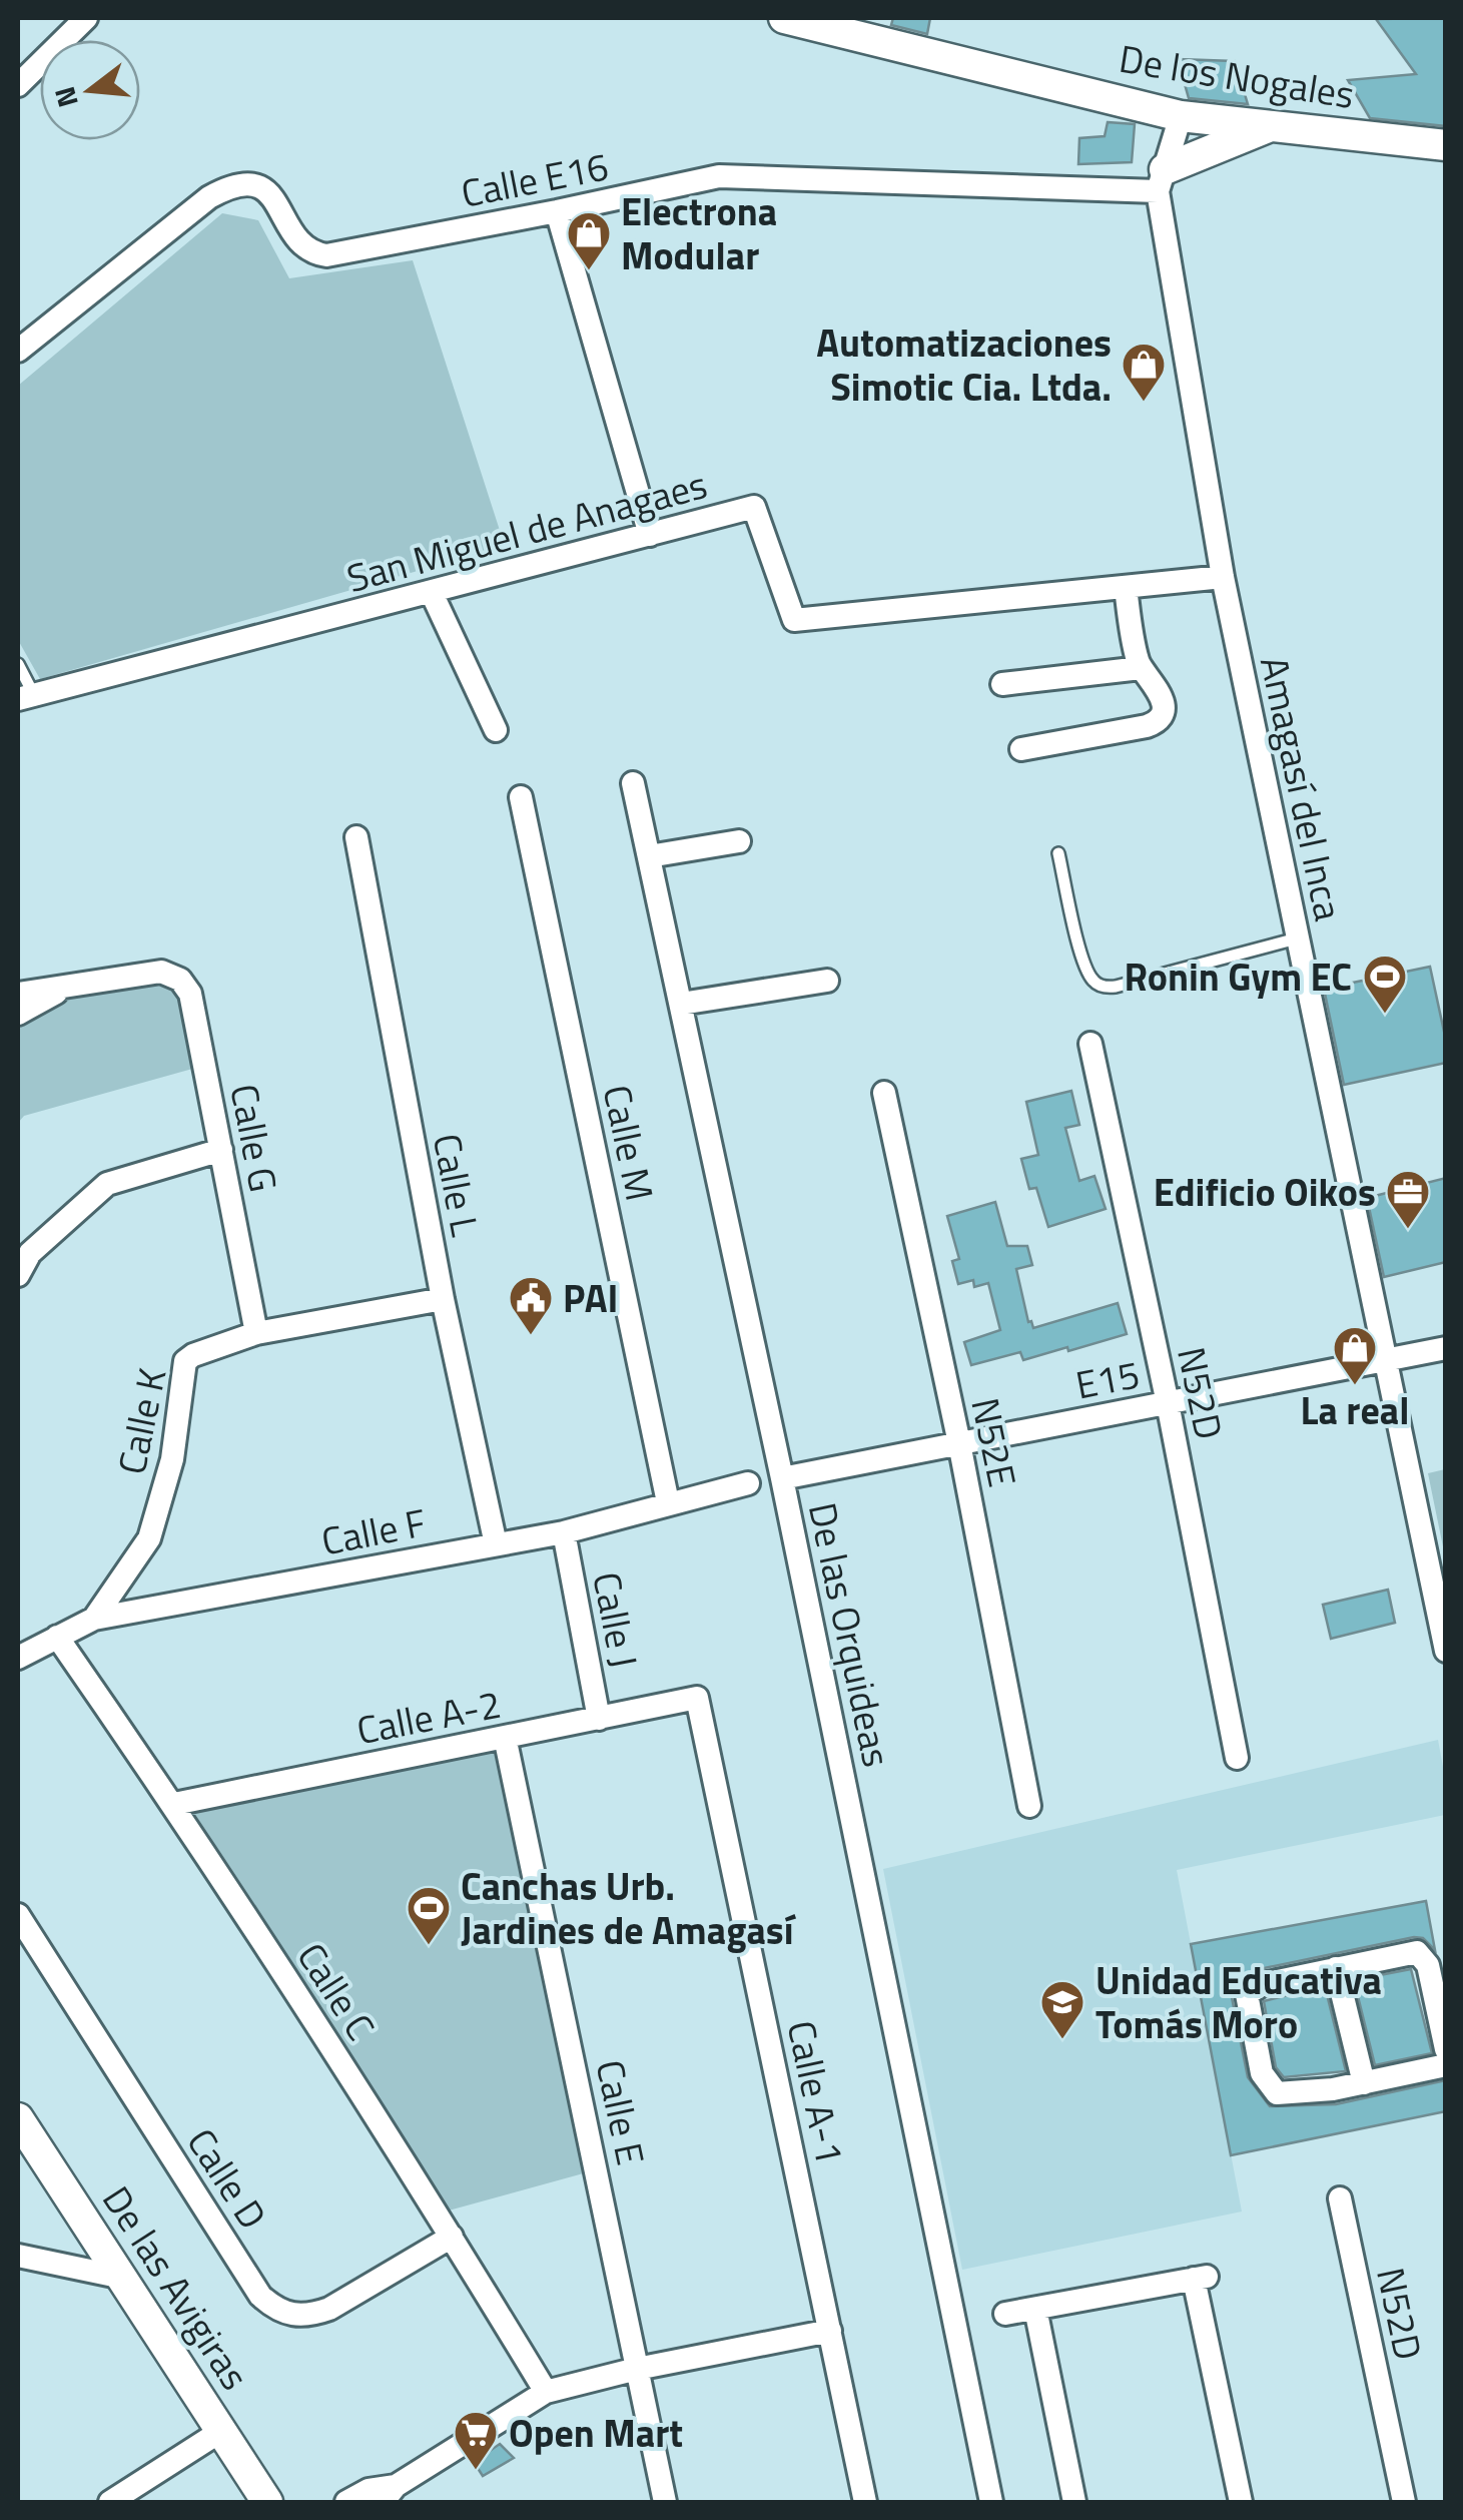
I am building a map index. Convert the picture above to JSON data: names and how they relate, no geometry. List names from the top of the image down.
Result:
{
  "streets": {
    "street": [
      "De los Nogales",
      "Calle E16",
      "San Miguel de Anagaes",
      "Amagasí del Inca",
      "Calle G",
      "Calle M",
      "Calle L",
      "E15",
      "N52D",
      "Calle K",
      "N52E",
      "Calle F",
      "Calle J",
      "De las Orquideas",
      "Calle A-2",
      "Calle C",
      "Calle A-1",
      "Calle E",
      "Calle D",
      "De las Avigiras"
    ]
  },
  "crossings": [
    ["De los Nogales", "Amagasí del Inca"],
    ["Calle E16", "Amagasí del Inca"],
    ["San Miguel de Anagaes", "Amagasí del Inca"],
    ["Amagasí del Inca", "E15"],
    ["Calle G", "Calle K"],
    ["Calle M", "Calle F"],
    ["Calle L", "Calle K"],
    ["Calle L", "Calle F"],
    ["E15", "N52D"],
    ["E15", "N52E"],
    ["E15", "De las Orquideas"],
    ["Calle K", "Calle F"],
    ["Calle F", "Calle J"],
    ["Calle F", "Calle C"],
    ["Calle J", "Calle A-2"],
    ["Calle A-2", "Calle C"],
    ["Calle A-2", "Calle A-1"],
    ["Calle A-2", "Calle E"],
    ["Calle C", "Calle D"]
  ],
  "places": {
    "shop": ["Electrona Modular", "Automatizaciones Simotic Cia. Ltda.", "La real"],
    "sports": ["Ronin Gym EC", "Canchas Urb. Jardines de Amagasí"],
    "office": ["Edificio Oikos"],
    "public building": ["PAI"],
    "school or university": ["Unidad Educativa Tomás Moro"],
    "supermarket": ["Open Mart"]
  },
  "north": "left"
}
